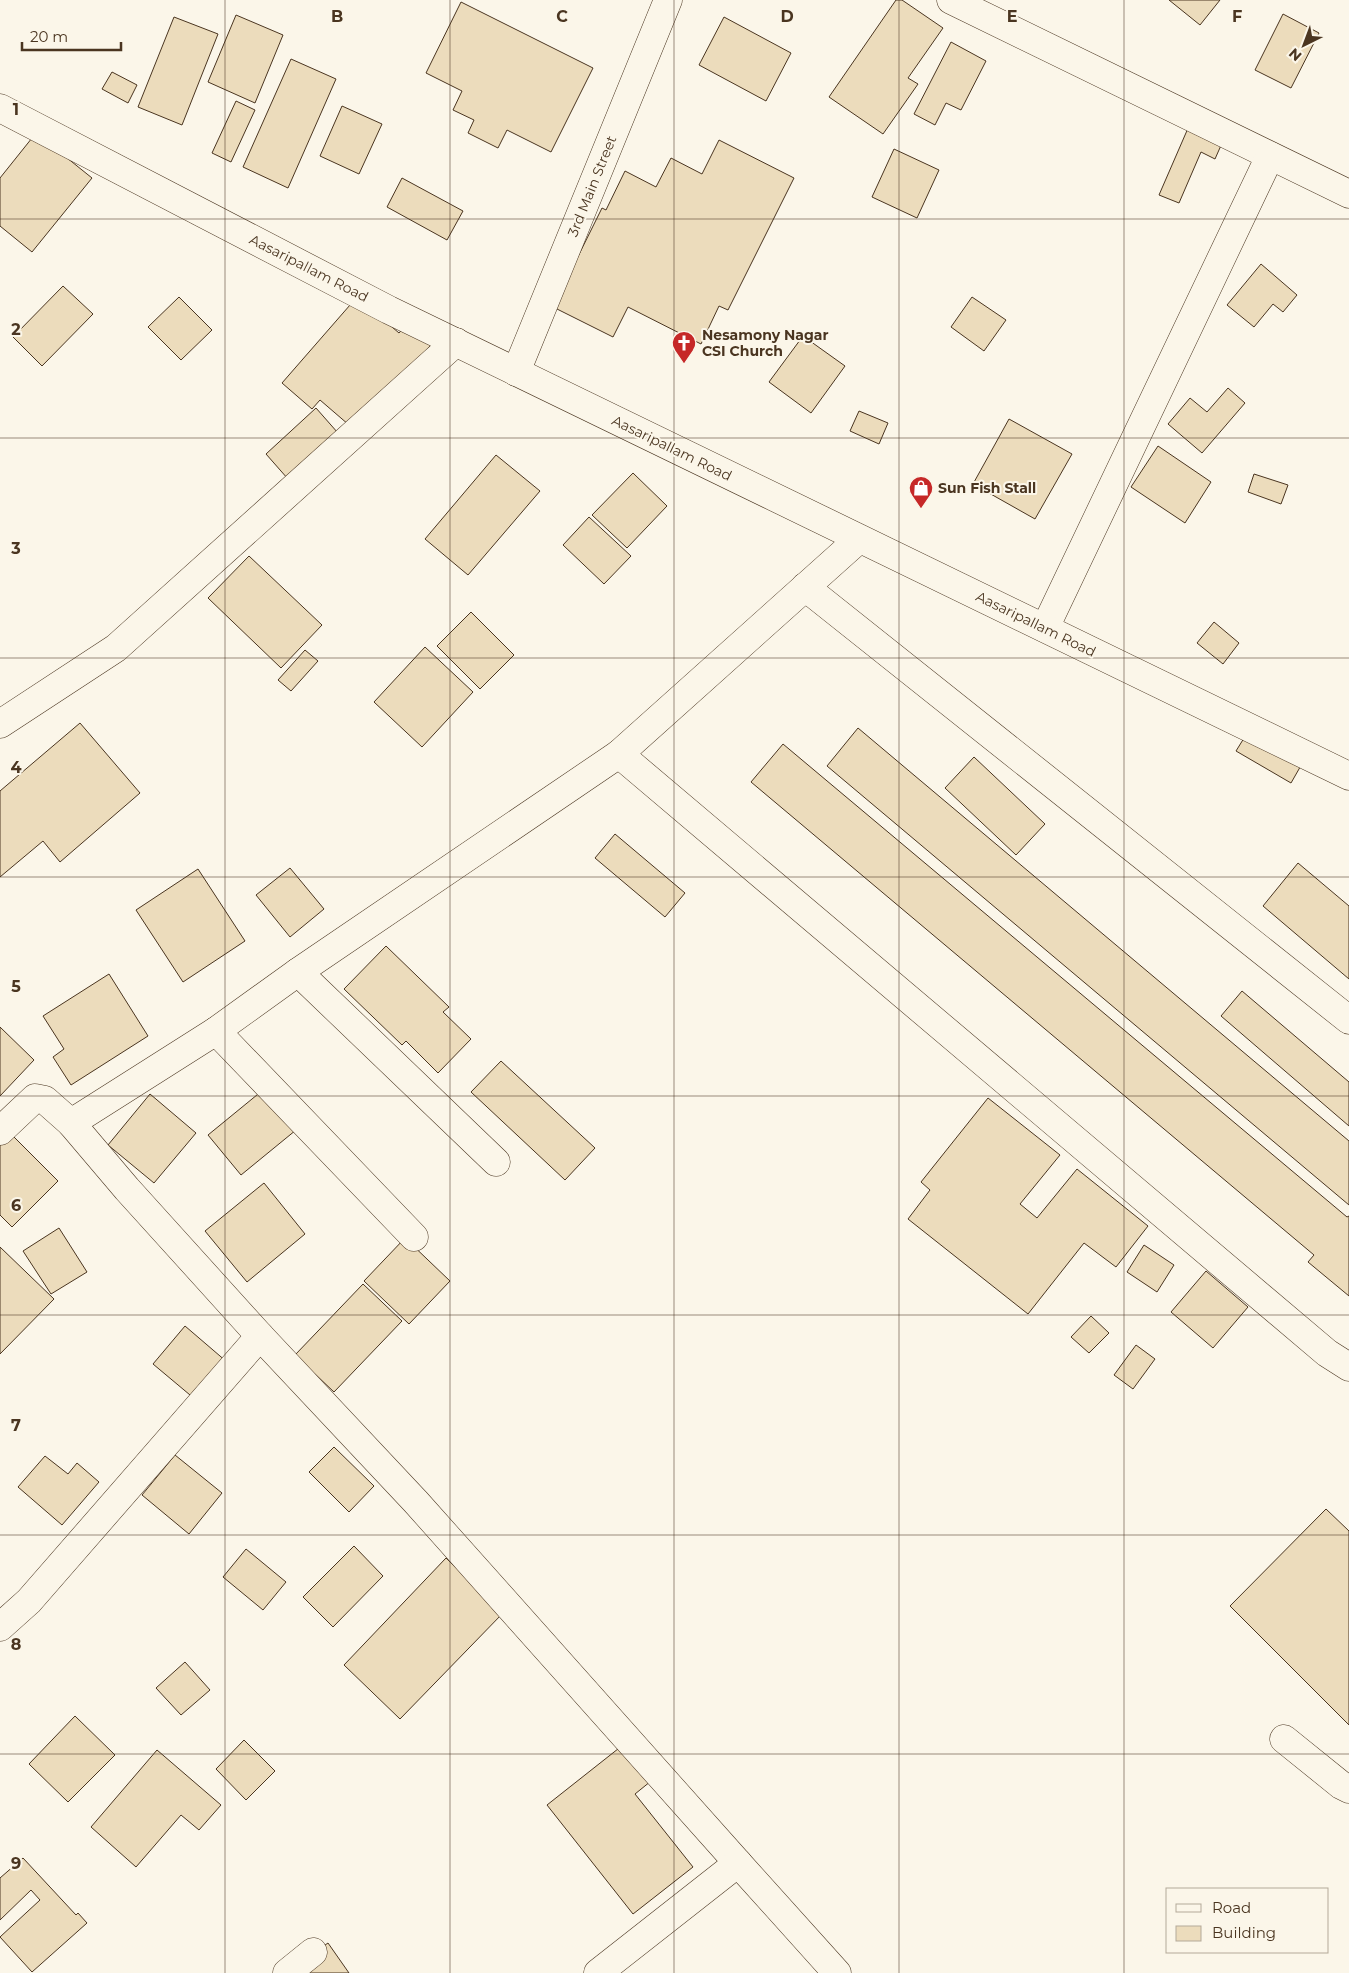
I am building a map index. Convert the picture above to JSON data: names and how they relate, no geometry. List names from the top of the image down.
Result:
{
  "streets": {
    "street": ["3rd Main Street", "Aasaripallam Road"]
  },
  "crossings": [
    ["3rd Main Street", "Aasaripallam Road"]
  ],
  "places": {
    "church": ["Nesamony Nagar CSI Church"],
    "shop": ["Sun Fish Stall"]
  },
  "legend": ["Road", "Building"],
  "scale_bar": "20 m",
  "north": "bottom left",
  "grid": {
    "columns": [
      "B",
      "C",
      "D",
      "E",
      "F"
    ],
    "rows": [
      "1",
      "2",
      "3",
      "4",
      "5",
      "6",
      "7",
      "8",
      "9"
    ]
  }
}
